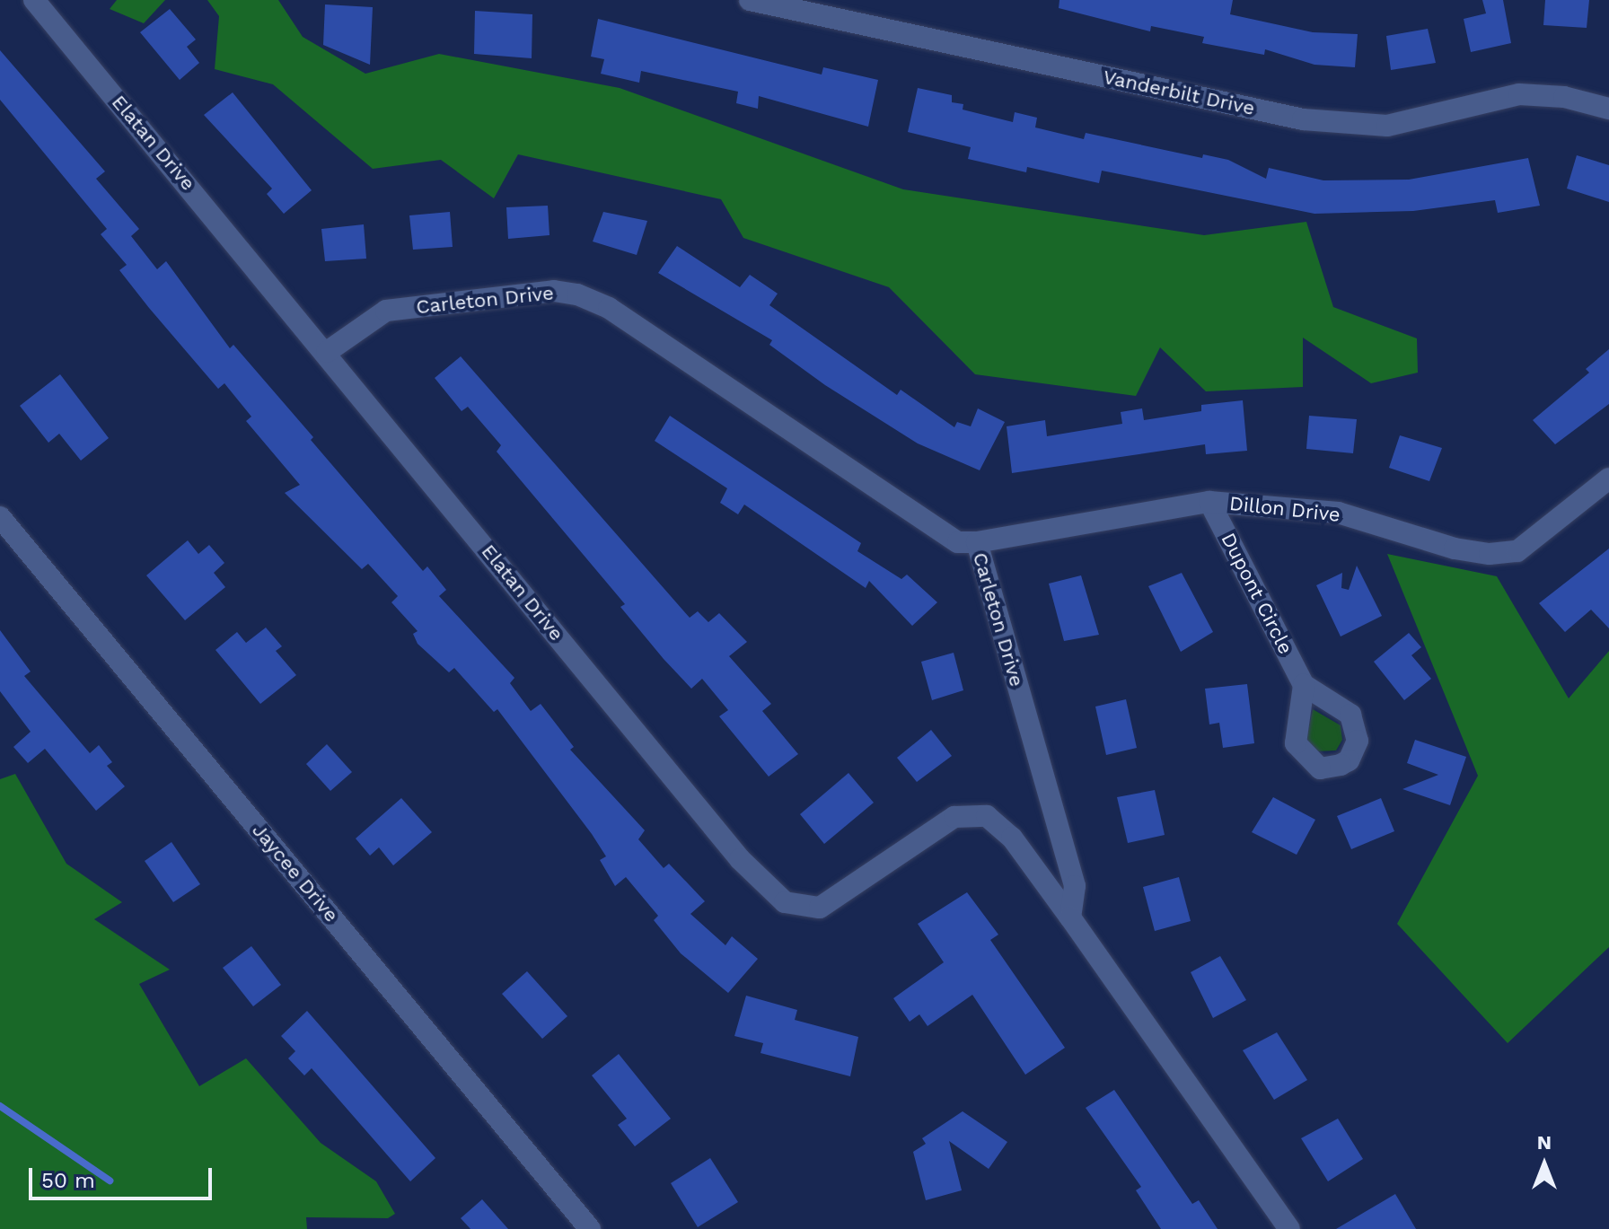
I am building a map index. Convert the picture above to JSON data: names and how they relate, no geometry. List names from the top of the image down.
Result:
{
  "streets": {
    "street": [
      "Vanderbilt Drive",
      "Elatan Drive",
      "Carleton Drive",
      "Dillon Drive",
      "Dupont Circle",
      "Jaycee Drive"
    ]
  },
  "crossings": [
    ["Elatan Drive", "Carleton Drive"],
    ["Carleton Drive", "Dillon Drive"],
    ["Dillon Drive", "Dupont Circle"]
  ],
  "scale_bar": "50 m",
  "north": "top"
}
